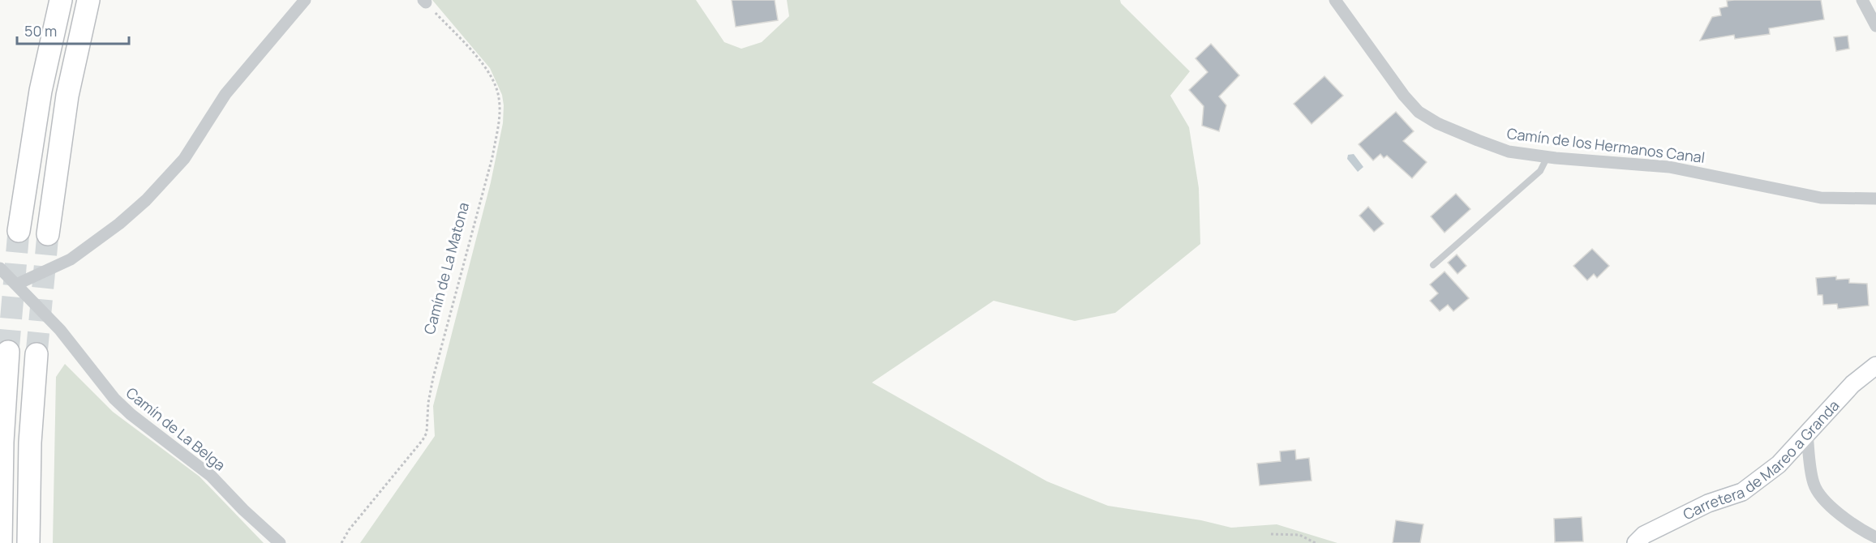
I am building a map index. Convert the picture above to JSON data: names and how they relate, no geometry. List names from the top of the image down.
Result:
{
  "streets": {
    "street": ["Camín de los Hermanos Canal", "Camín de La Belga", "Carretera de Mareo a Granda"],
    "path": ["Camín de La Matona"]
  },
  "scale_bar": "50 m"
}
